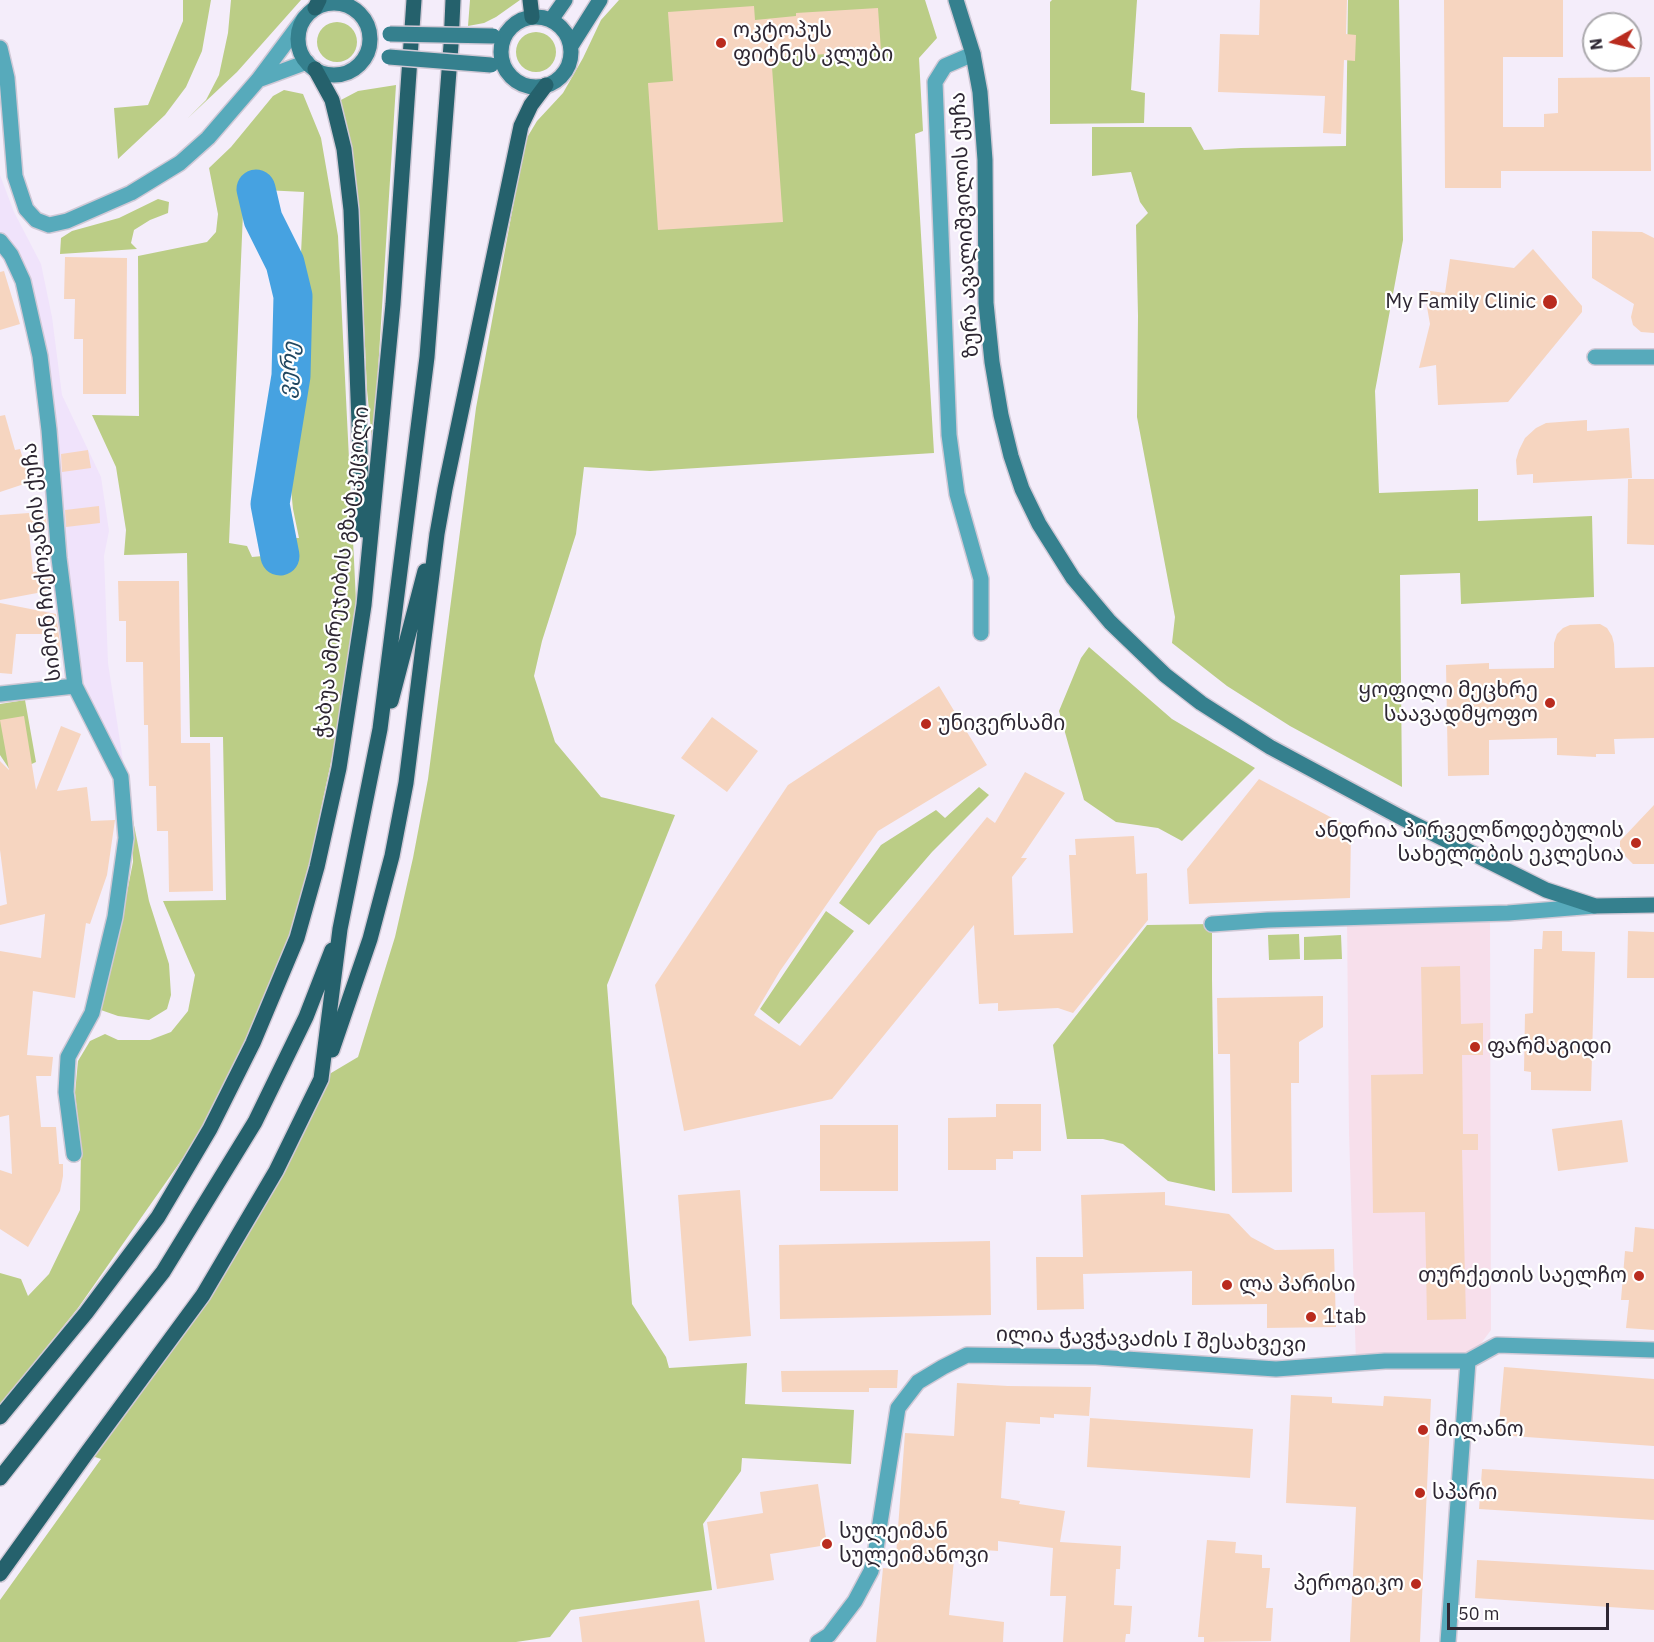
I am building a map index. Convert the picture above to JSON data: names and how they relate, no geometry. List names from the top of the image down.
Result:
{
  "streets": {
    "main road": ["ზურა ავალიშვილის ქუჩა", "ჭაბუა ამირეჯიბის გზატკეცილი"],
    "street": ["სიმონ ჩიქოვანის ქუჩა", "ილია ჭავჭავაძის I შესახვევი"]
  },
  "water": ["ვერე"],
  "places": [
    "ოკტოპუს ფიტნეს კლუბი",
    "My Family Clinic",
    "ყოფილი მეცხრე საავადმყოფო",
    "უნივერსამი",
    "ანდრია პირველწოდებულის სახელობის ეკლესია",
    "ფარმაგიდი",
    "თურქეთის საელჩო",
    "ლა პარისი",
    "1tab",
    "მილანო",
    "სპარი",
    "სულეიმან სულეიმანოვი",
    "პეროგიკო"
  ],
  "scale_bar": "50 m",
  "north": "left"
}
